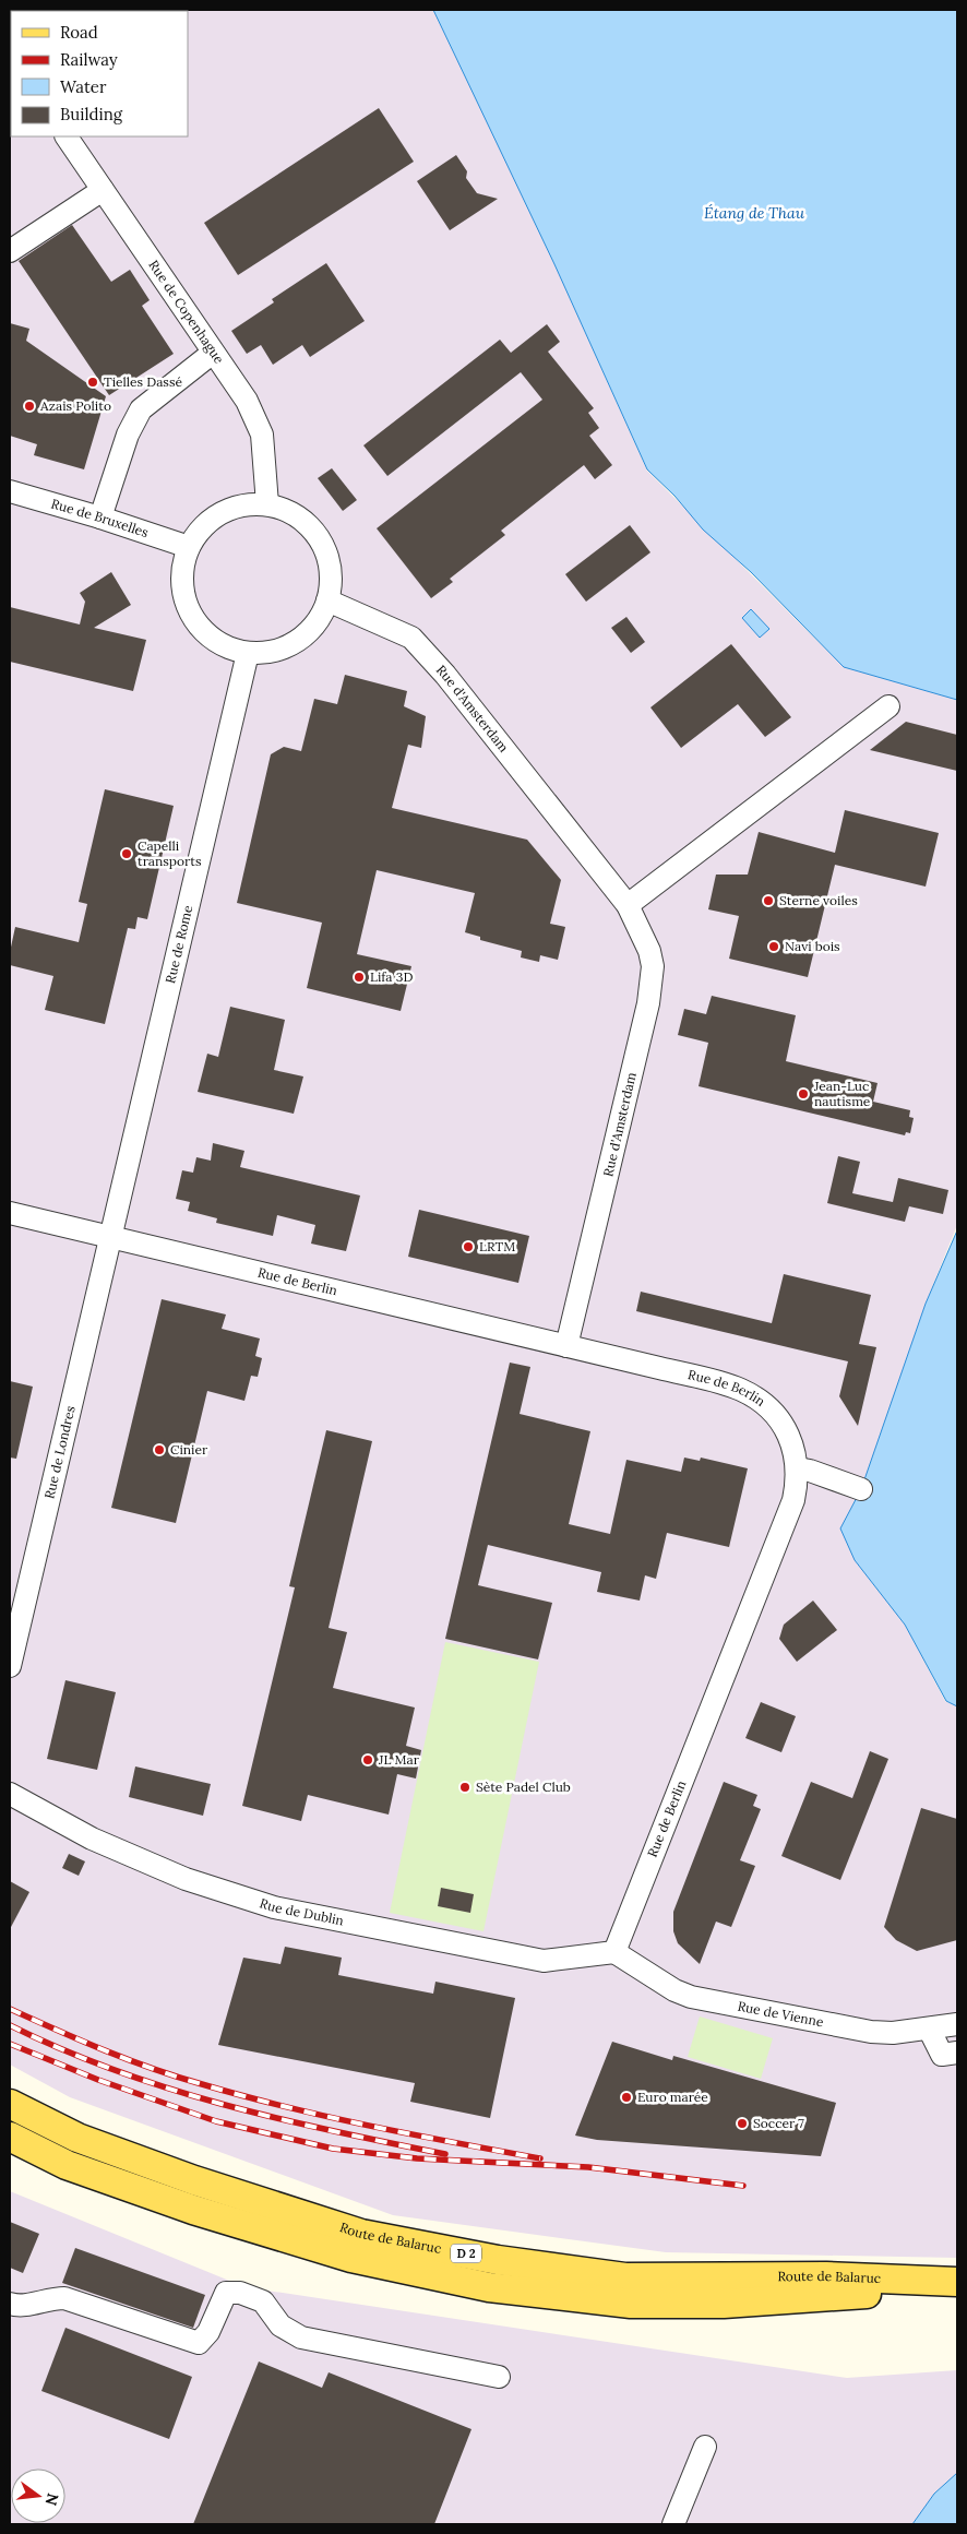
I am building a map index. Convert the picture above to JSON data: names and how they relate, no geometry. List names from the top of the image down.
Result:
{
  "streets": {
    "main road": ["Route de Balaruc", "D 2"],
    "street": [
      "Rue de Copenhague",
      "Rue de Bruxelles",
      "Rue d'Amsterdam",
      "Rue de Rome",
      "Rue de Berlin",
      "Rue de Londres",
      "Rue de Dublin",
      "Rue de Vienne"
    ]
  },
  "crossings": [
    ["Rue de Copenhague", "Rue de Bruxelles"],
    ["Rue de Copenhague", "Rue d'Amsterdam"],
    ["Rue de Copenhague", "Rue de Rome"],
    ["Rue de Bruxelles", "Rue d'Amsterdam"],
    ["Rue de Bruxelles", "Rue de Rome"],
    ["Rue d'Amsterdam", "Rue de Rome"],
    ["Rue d'Amsterdam", "Rue de Berlin"],
    ["Rue de Rome", "Rue de Berlin"],
    ["Rue de Rome", "Rue de Londres"],
    ["Rue de Berlin", "Rue de Londres"],
    ["Rue de Berlin", "Rue de Dublin"],
    ["Rue de Berlin", "Rue de Vienne"],
    ["Rue de Dublin", "Rue de Vienne"]
  ],
  "water": ["Étang de Thau"],
  "places": [
    "Tielles Dassé",
    "Azais Polito",
    "Capelli transports",
    "Sterne voiles",
    "Navi bois",
    "Lifa 3D",
    "Jean-Luc nautisme",
    "LRTM",
    "Cinier",
    "JL Mar",
    "Sète Padel Club",
    "Euro marée",
    "Soccer 7"
  ],
  "legend": [
    "Road",
    "Railway",
    "Water",
    "Building"
  ],
  "north": "right"
}
